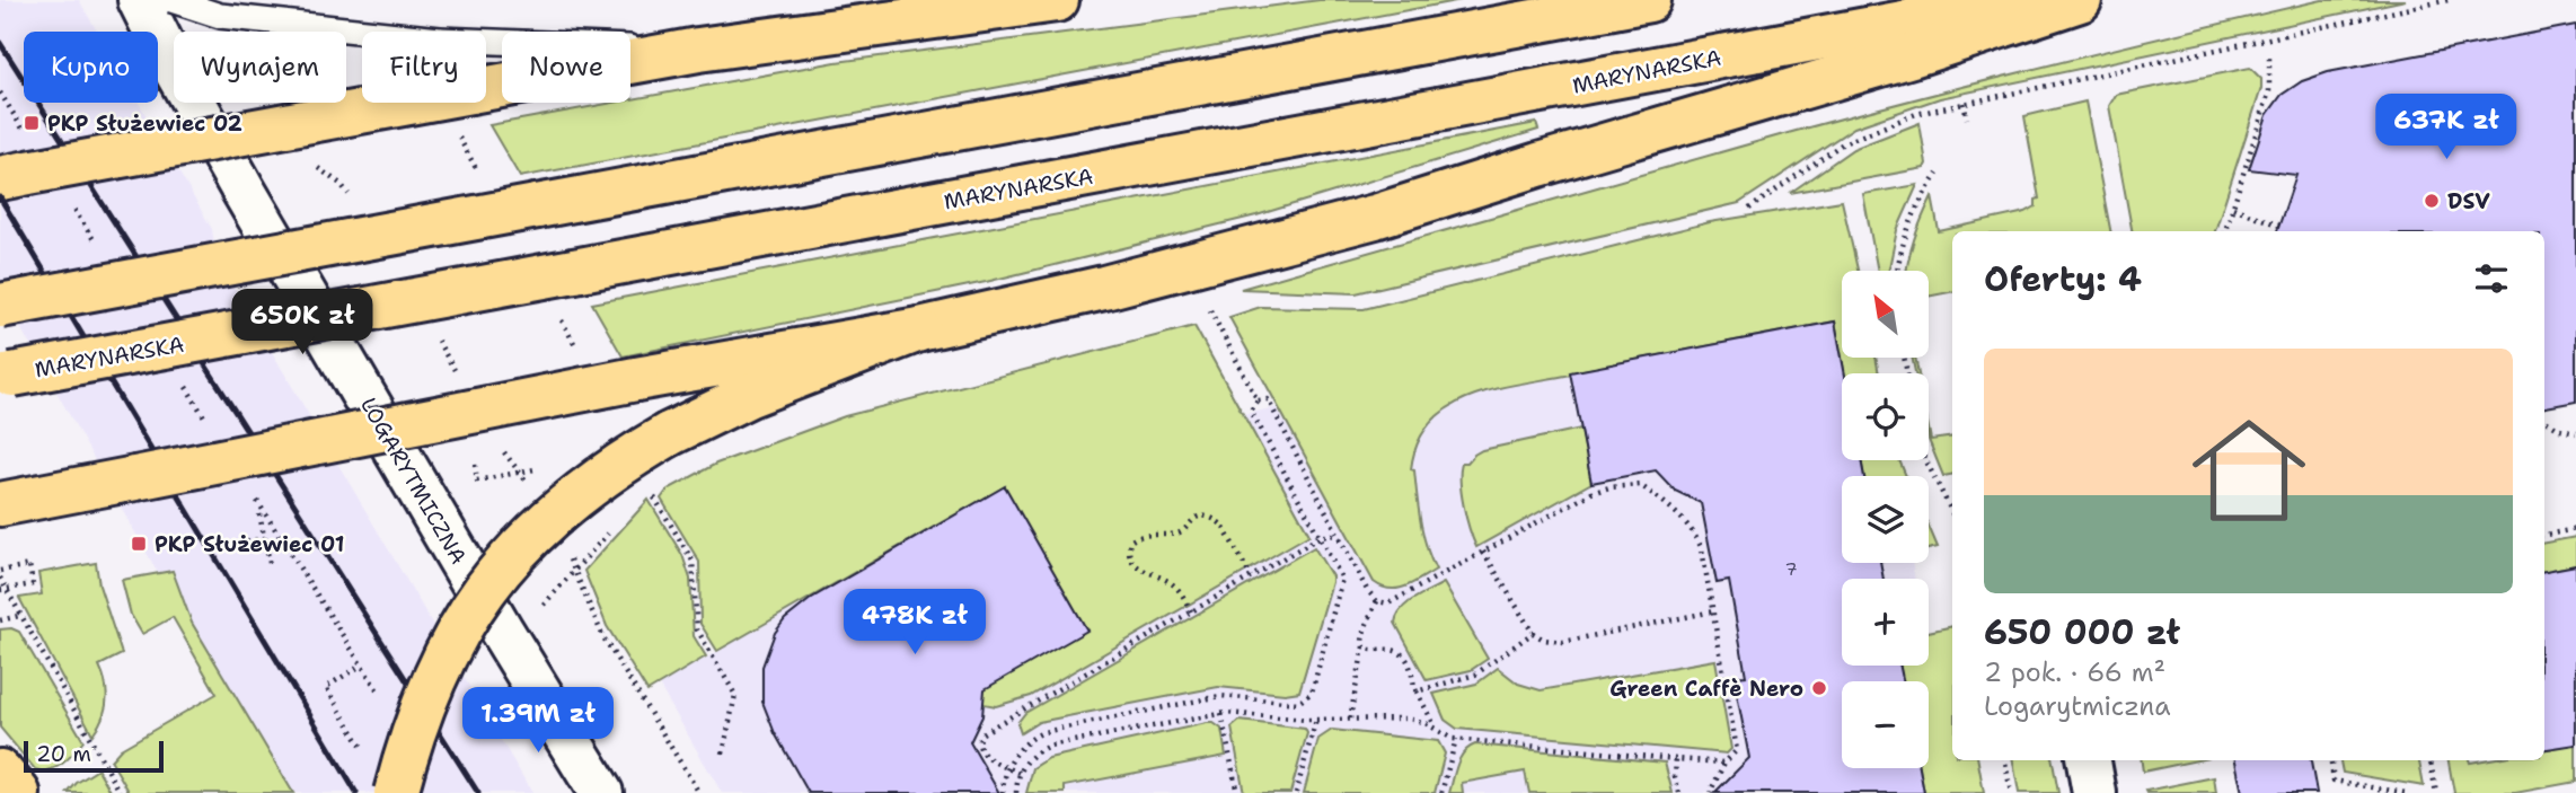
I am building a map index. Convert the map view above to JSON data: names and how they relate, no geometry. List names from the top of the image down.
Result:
{
  "streets": {
    "main road": ["MARYNARSKA"],
    "street": ["LOGARYTMICZNA"]
  },
  "places": {
    "transit": ["PKP Służewiec 02", "PKP Służewiec 01"],
    "other": ["DSV", "Green Caffè Nero"]
  },
  "house_numbers": ["7"],
  "scale_bar": "20 m",
  "north": "top left",
  "page": {
    "chip": [
      "Kupno",
      "Wynajem",
      "Filtry",
      "Nowe"
    ],
    "price": [
      "637K zł",
      "650K zł",
      "478K zł",
      "1.39M zł"
    ],
    "heading": "Oferty: 4",
    "map_buttons": ["+", "−"],
    "list": [
      {
        "name": "650 000 zł",
        "note": "2 pok. · 66 m² · Logarytmiczna"
      }
    ],
    "scale": "20 m"
  }
}
